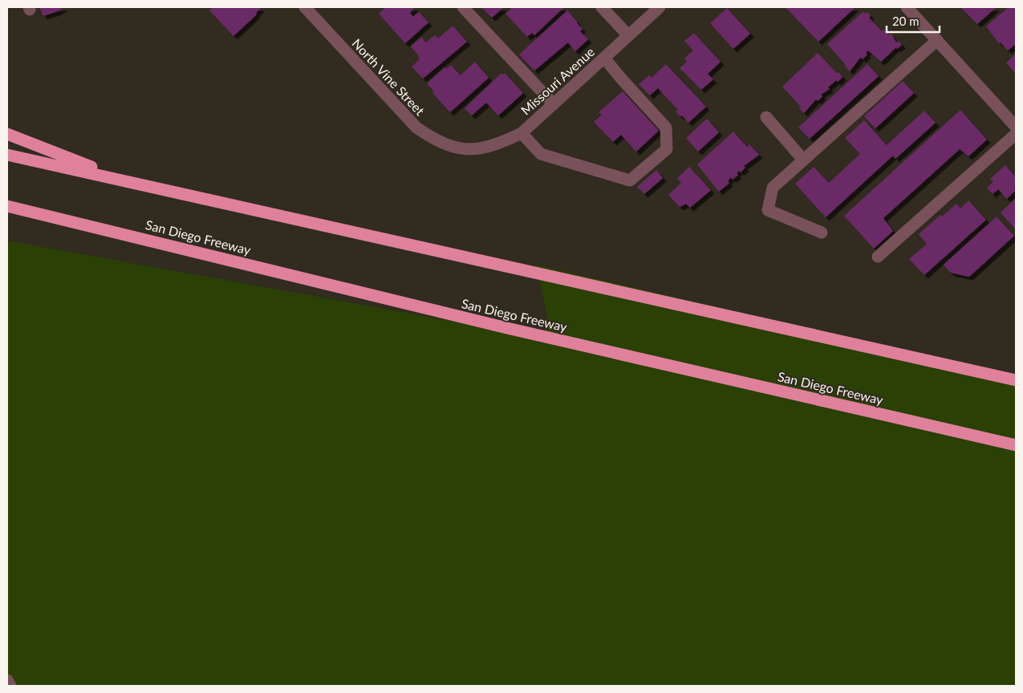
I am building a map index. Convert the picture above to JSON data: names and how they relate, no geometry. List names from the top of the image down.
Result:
{
  "streets": {
    "highway": ["San Diego Freeway"],
    "street": ["North Vine Street", "Missouri Avenue"]
  },
  "crossings": [
    ["North Vine Street", "Missouri Avenue"]
  ],
  "scale_bar": "20 m"
}
